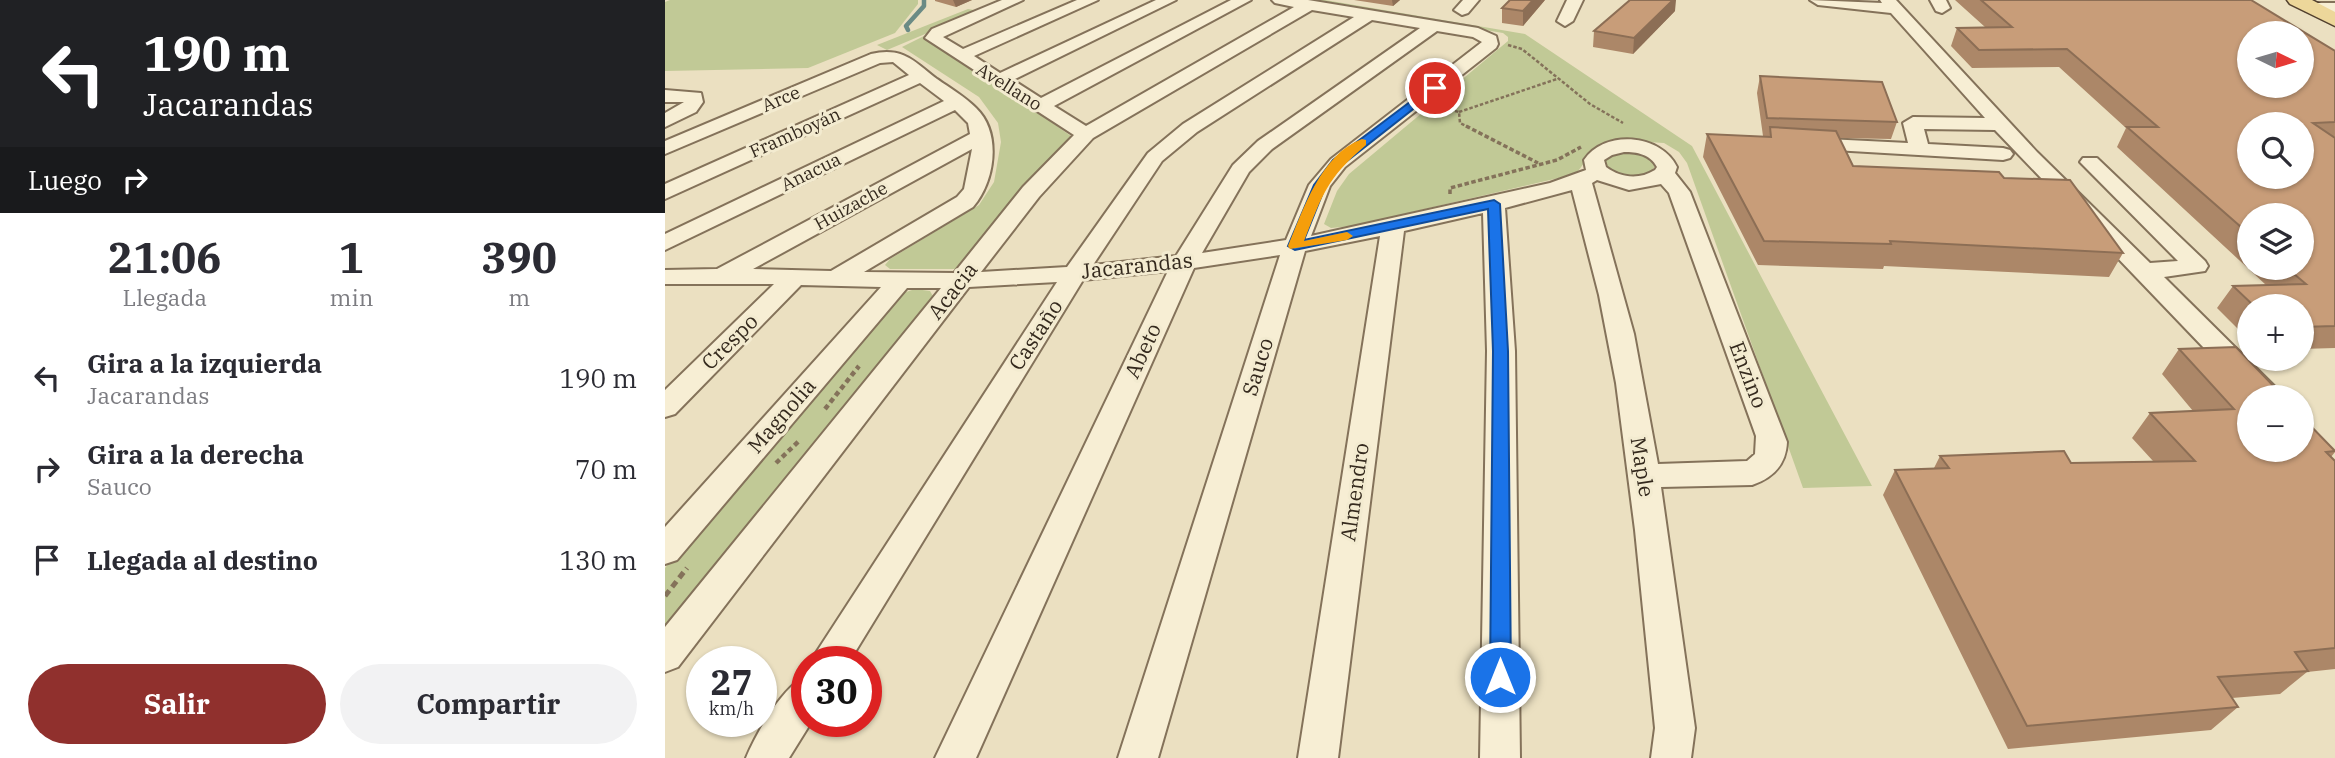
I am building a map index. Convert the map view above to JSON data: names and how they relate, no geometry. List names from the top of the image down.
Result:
{
  "streets": {
    "street": [
      "Avellano",
      "Arce",
      "Framboyán",
      "Anacua",
      "Huizache",
      "Jacarandas",
      "Acacia",
      "Castaño",
      "Crespo",
      "Abeto",
      "Sauco",
      "Enzino",
      "Magnolia",
      "Maple",
      "Almendro"
    ]
  },
  "crossings": [
    ["Avellano", "Acacia"],
    ["Arce", "Framboyán"],
    ["Huizache", "Jacarandas"],
    ["Jacarandas", "Acacia"],
    ["Jacarandas", "Castaño"],
    ["Jacarandas", "Crespo"],
    ["Jacarandas", "Abeto"],
    ["Jacarandas", "Sauco"],
    ["Jacarandas", "Enzino"],
    ["Jacarandas", "Magnolia"],
    ["Jacarandas", "Maple"],
    ["Jacarandas", "Almendro"],
    ["Enzino", "Maple"]
  ],
  "north": "right",
  "page": {
    "turn": ["190 m", "Jacarandas"],
    "map_buttons": ["+", "−"],
    "then": "Luego",
    "eta": [
      "21:06",
      "Llegada",
      "1",
      "min",
      "390",
      "m"
    ],
    "list": [
      {
        "name": "Gira a la izquierda",
        "note": "Jacarandas",
        "value": "190 m"
      },
      {
        "name": "Gira a la derecha",
        "note": "Sauco",
        "value": "70 m"
      },
      {
        "name": "Llegada al destino",
        "value": "130 m"
      }
    ],
    "speed": "27 km/h",
    "limit": "30",
    "buttons": ["Salir", "Compartir"]
  }
}
